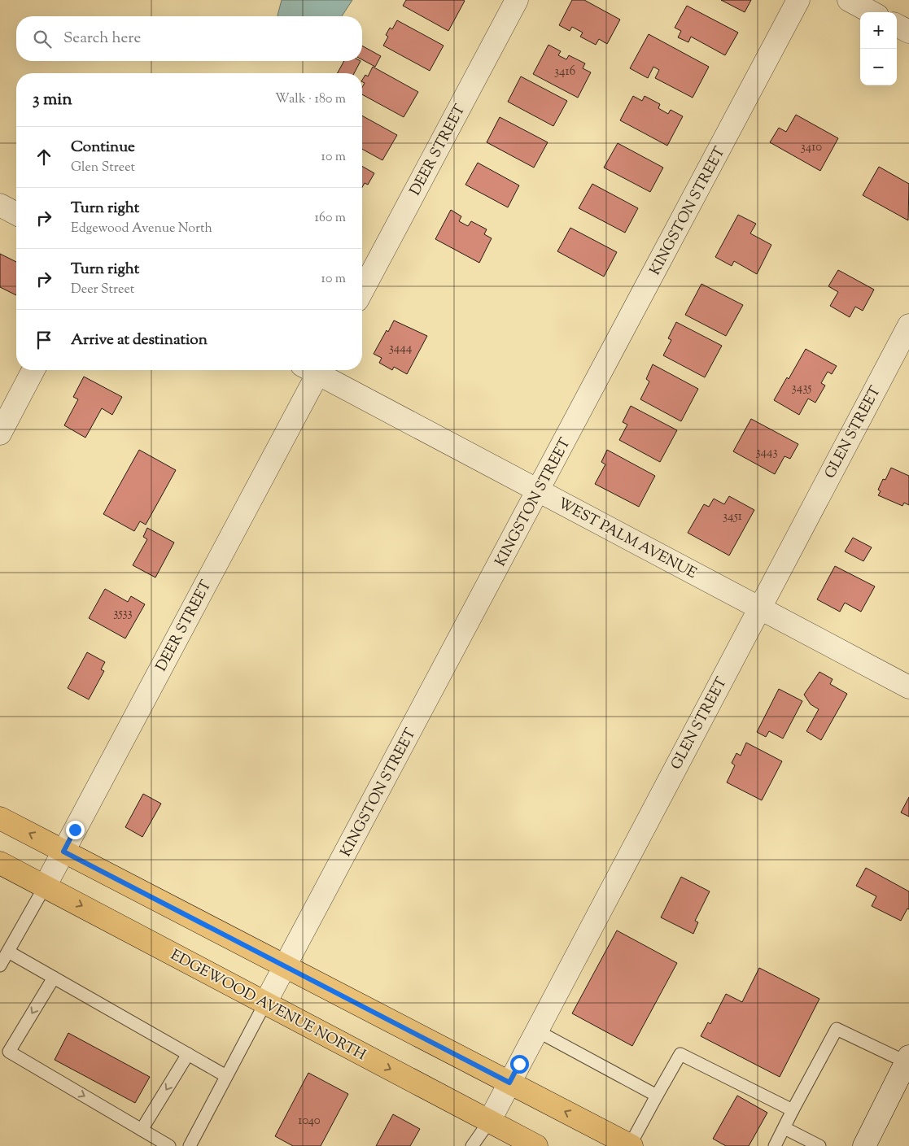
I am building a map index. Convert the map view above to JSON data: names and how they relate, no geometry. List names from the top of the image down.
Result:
{
  "streets": {
    "main road": ["EDGEWOOD AVENUE NORTH"],
    "street": [
      "DEER STREET",
      "KINGSTON STREET",
      "GLEN STREET",
      "WEST PALM AVENUE"
    ]
  },
  "crossings": [
    ["DEER STREET", "EDGEWOOD AVENUE NORTH"],
    ["KINGSTON STREET", "WEST PALM AVENUE"],
    ["KINGSTON STREET", "EDGEWOOD AVENUE NORTH"],
    ["GLEN STREET", "WEST PALM AVENUE"],
    ["GLEN STREET", "EDGEWOOD AVENUE NORTH"]
  ],
  "house_numbers": [
    "3416",
    "3410",
    "3444",
    "3435",
    "3443",
    "3451",
    "3533",
    "1040"
  ],
  "page": {
    "map_buttons": ["+", "−"],
    "search": "Search here",
    "heading": ["3 min", "Walk · 180 m"],
    "list": [
      ["Continue", "Glen Street", "10 m"],
      ["Turn right", "Edgewood Avenue North", "160 m"],
      ["Turn right", "Deer Street", "10 m"],
      "Arrive at destination"
    ]
  }
}
